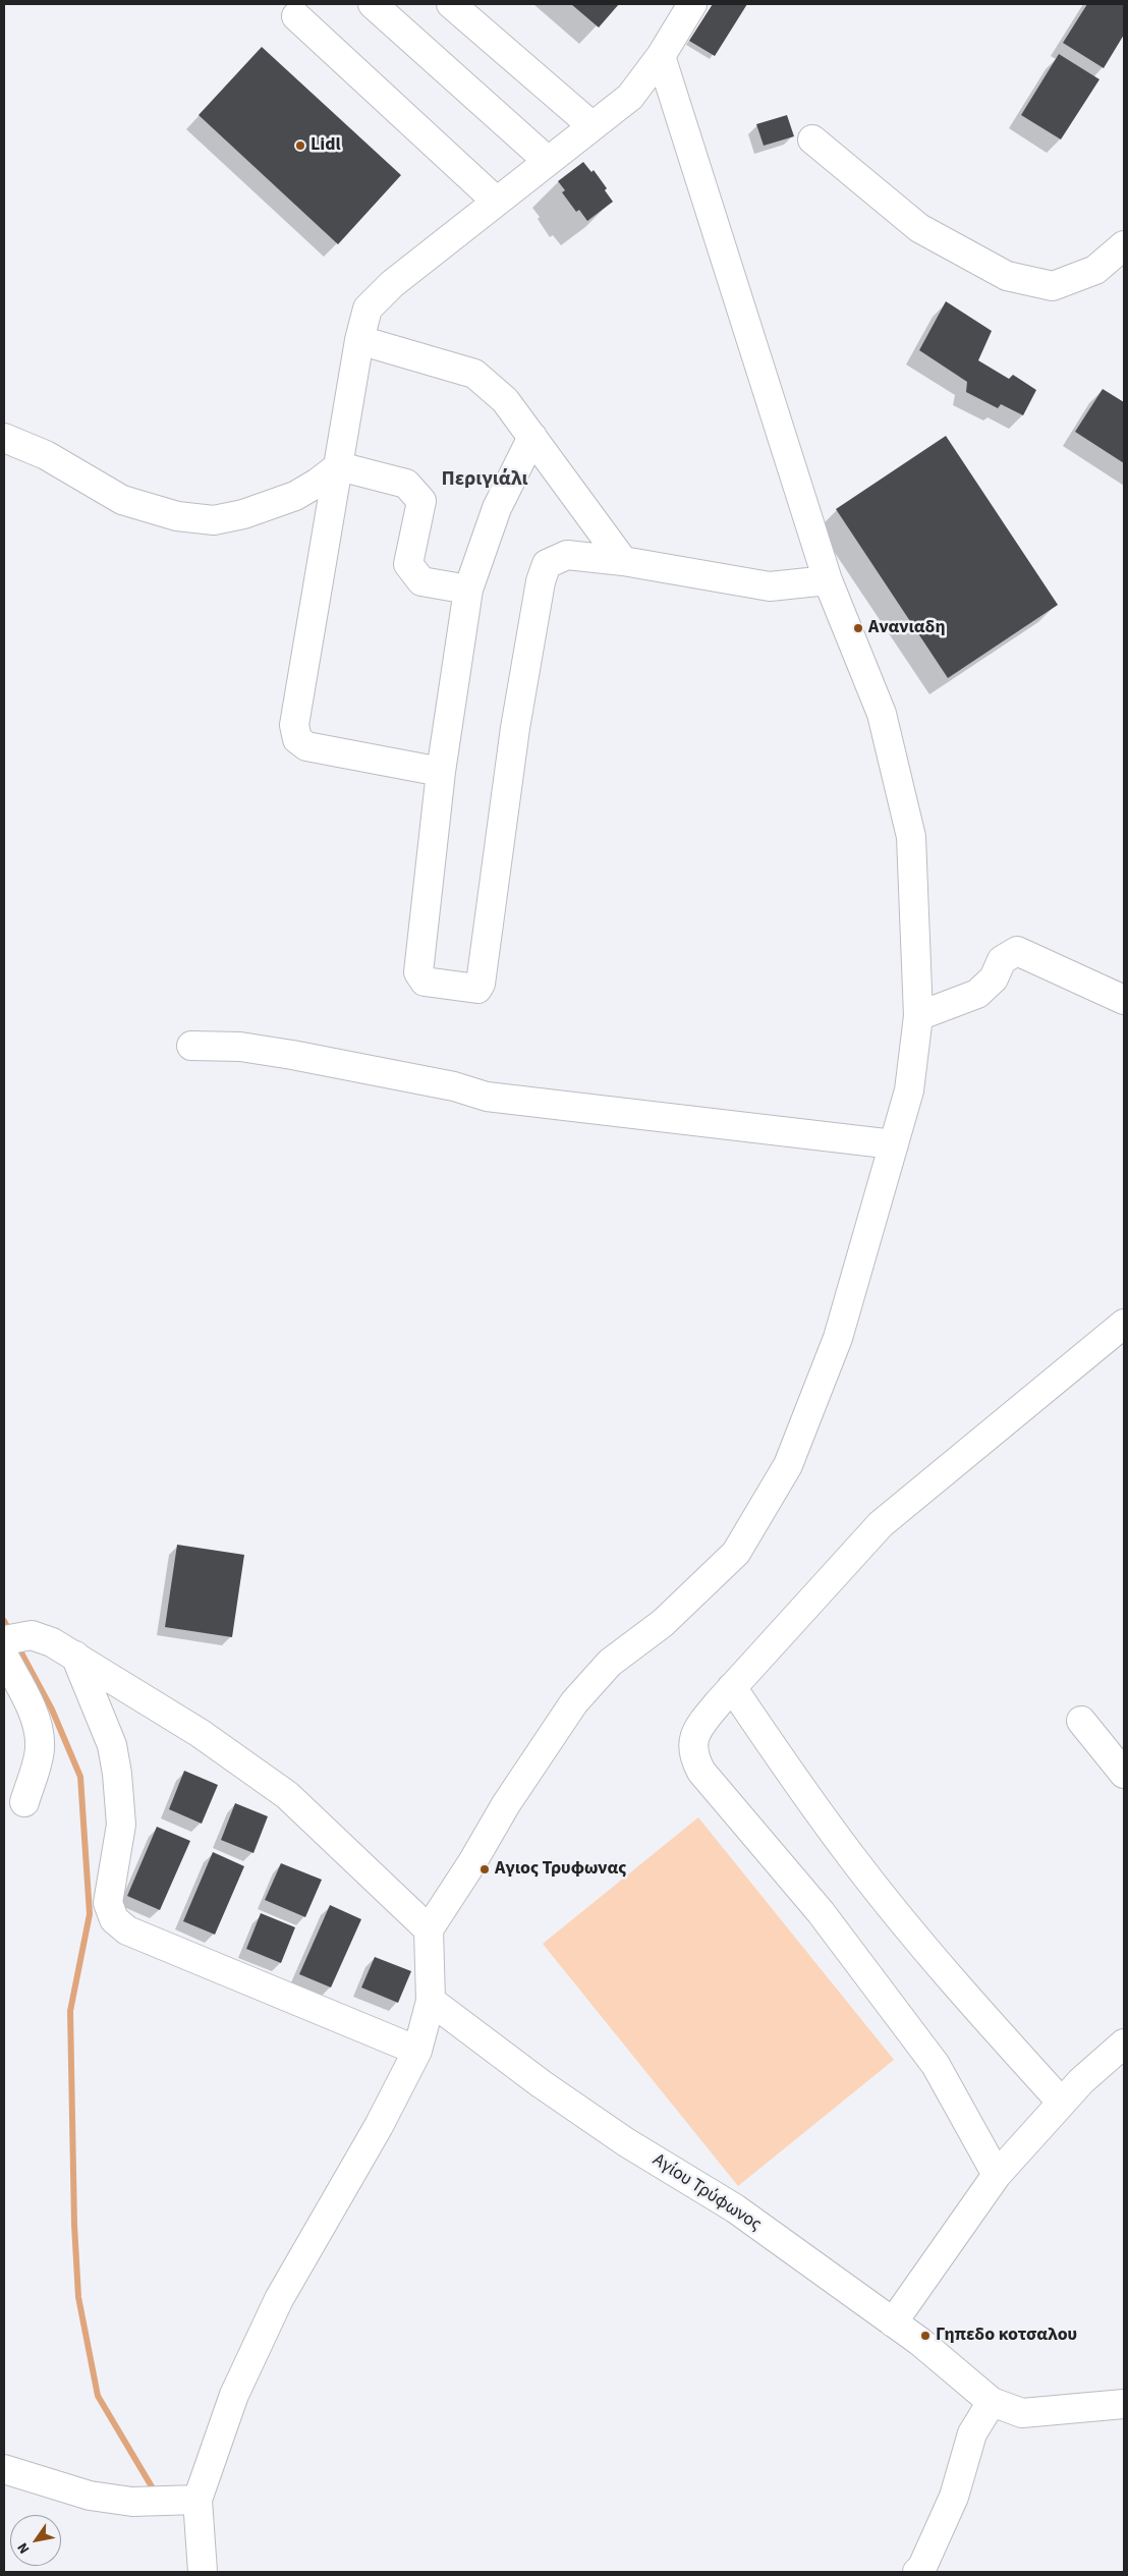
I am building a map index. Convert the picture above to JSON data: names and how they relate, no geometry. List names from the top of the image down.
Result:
{
  "streets": {
    "street": ["Αγίου Τρύφωνος"]
  },
  "districts": ["Περιγιάλι"],
  "places": [
    "Lidl",
    "Ανανιαδη",
    "Αγιος Τρυφωνας",
    "Γηπεδο κοτσαλου"
  ],
  "north": "bottom left"
}
